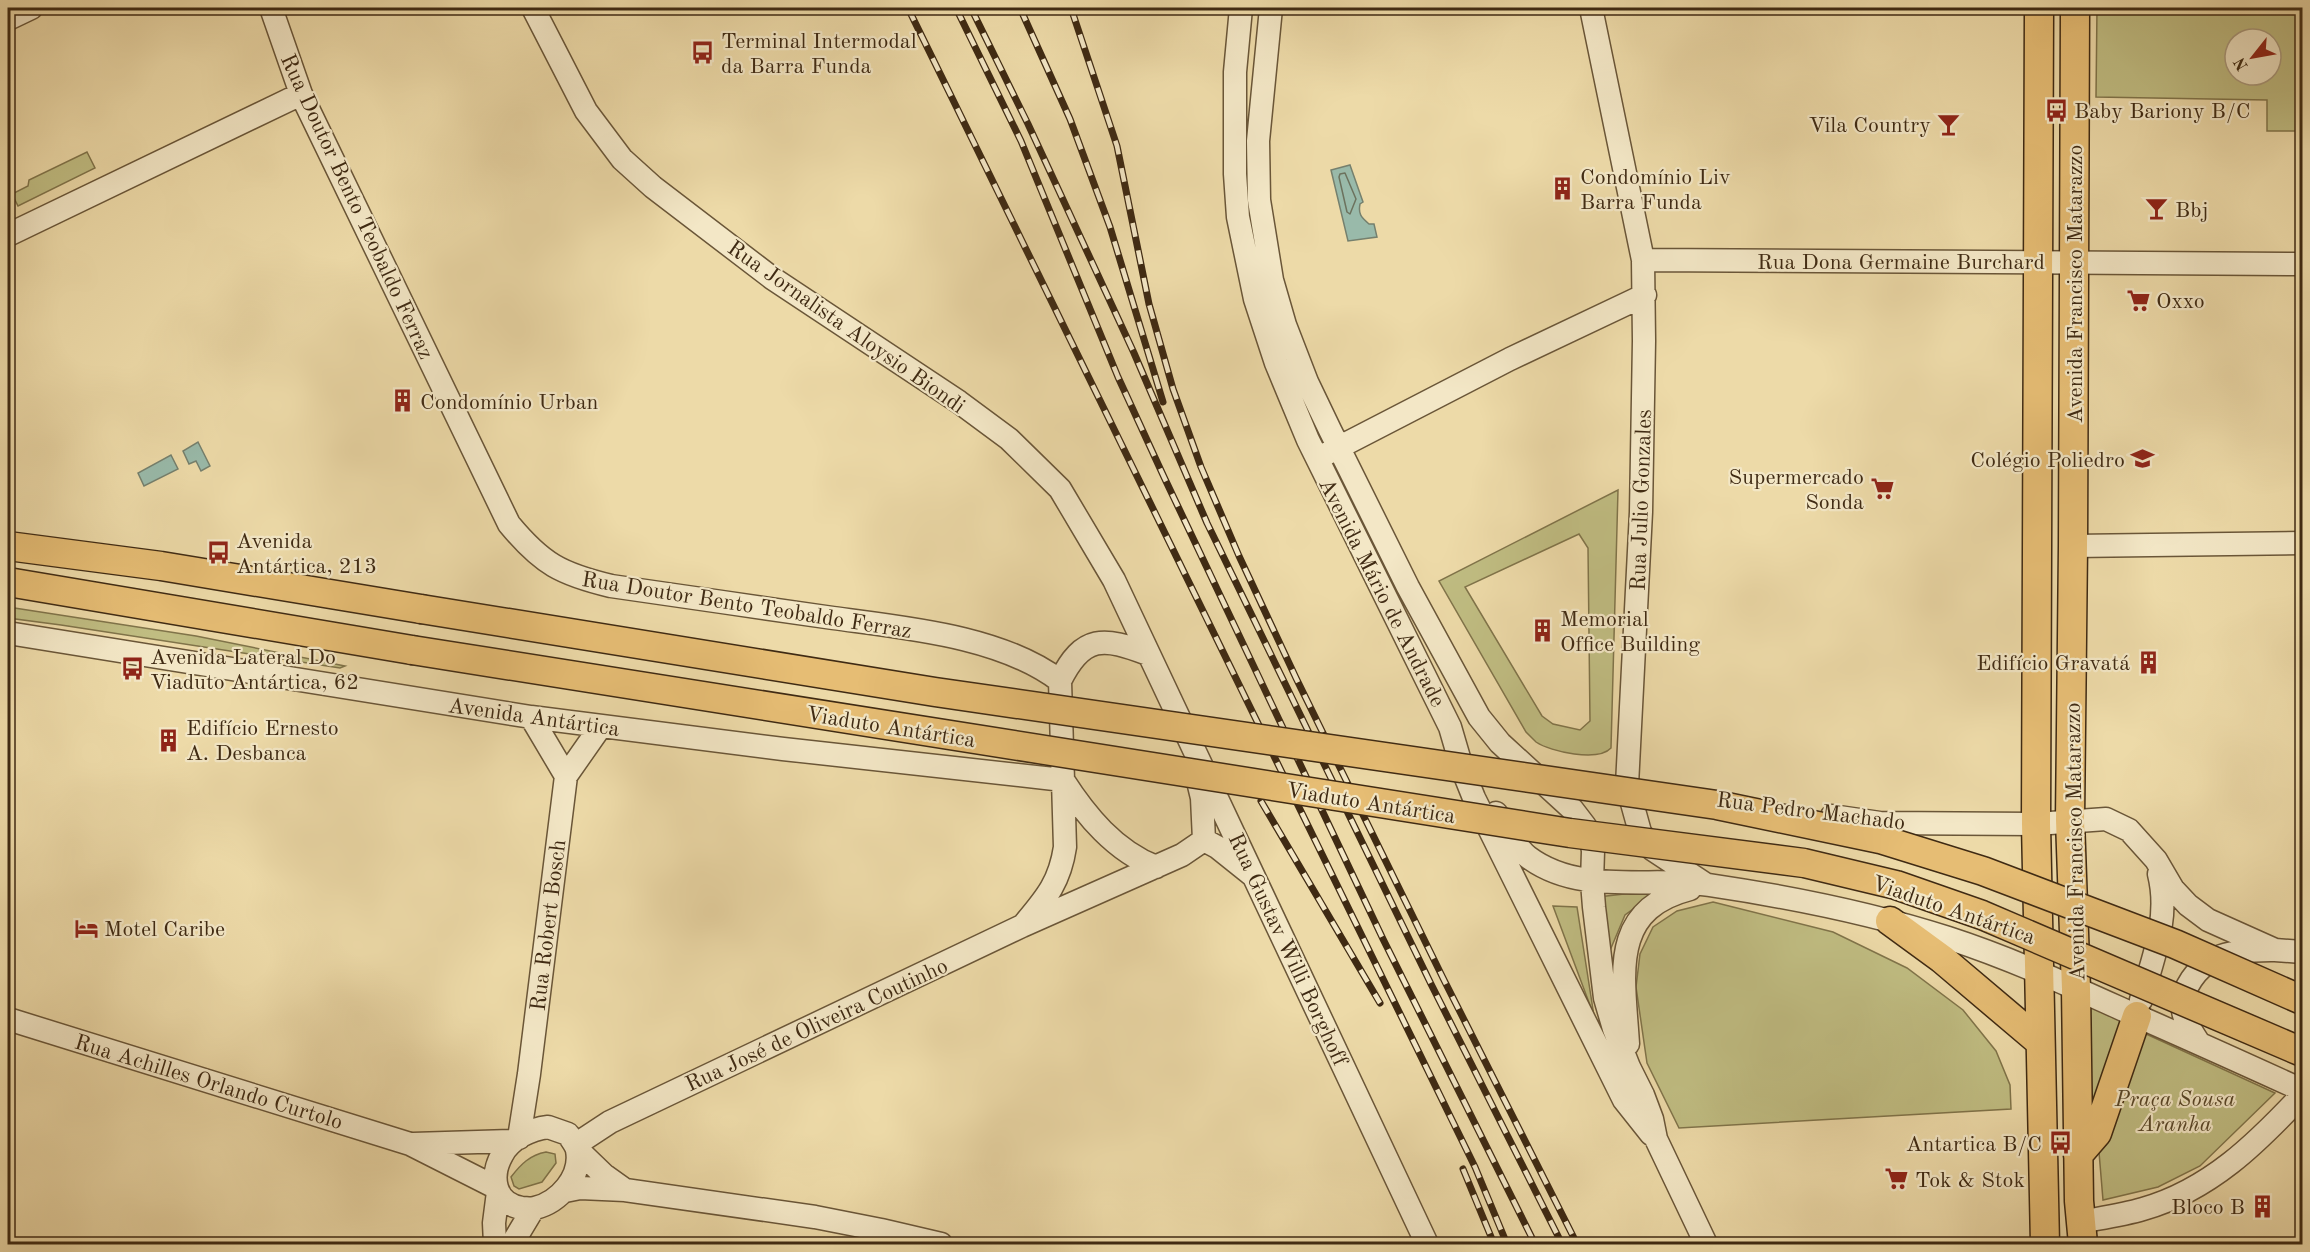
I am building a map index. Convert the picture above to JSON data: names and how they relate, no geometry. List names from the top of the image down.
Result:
{
  "streets": {
    "main road": ["Avenida Francisco Matarazzo", "Viaduto Antártica"],
    "street": [
      "Rua Doutor Bento Teobaldo Ferraz",
      "Rua Dona Germaine Burchard",
      "Rua Jornalista Aloysio Biondi",
      "Rua Julio Gonzales",
      "Avenida Mário de Andrade",
      "Avenida Antártica",
      "Rua Pedro Machado",
      "Rua Robert Bosch",
      "Rua Gustav Willi Borghoff",
      "Rua José de Oliveira Coutinho",
      "Rua Achilles Orlando Curtolo"
    ]
  },
  "crossings": [
    ["Rua Dona Germaine Burchard", "Avenida Francisco Matarazzo"],
    ["Rua Dona Germaine Burchard", "Rua Julio Gonzales"],
    ["Avenida Francisco Matarazzo", "Rua Pedro Machado"],
    ["Rua Jornalista Aloysio Biondi", "Rua Gustav Willi Borghoff"],
    ["Rua Julio Gonzales", "Rua Pedro Machado"],
    ["Avenida Mário de Andrade", "Rua Pedro Machado"],
    ["Avenida Antártica", "Rua Robert Bosch"],
    ["Avenida Antártica", "Rua José de Oliveira Coutinho"],
    ["Rua Robert Bosch", "Rua José de Oliveira Coutinho"],
    ["Rua Robert Bosch", "Rua Achilles Orlando Curtolo"],
    ["Rua José de Oliveira Coutinho", "Rua Achilles Orlando Curtolo"]
  ],
  "parks": ["Praça Sousa Aranha"],
  "places": {
    "bus stop": [
      "Terminal Intermodal da Barra Funda",
      "Baby Bariony B/C",
      "Avenida Antártica, 213",
      "Avenida Lateral Do Viaduto Antártica, 62",
      "Antartica B/C"
    ],
    "bar": ["Vila Country", "Bbj"],
    "building": [
      "Condomínio Liv Barra Funda",
      "Condomínio Urban",
      "Memorial Office Building",
      "Edifício Gravatá",
      "Edifício Ernesto A. Desbanca",
      "Bloco B"
    ],
    "supermarket": ["Oxxo", "Supermercado Sonda", "Tok & Stok"],
    "school or university": ["Colégio Poliedro"],
    "hotel": ["Motel Caribe"]
  },
  "north": "bottom left"
}
